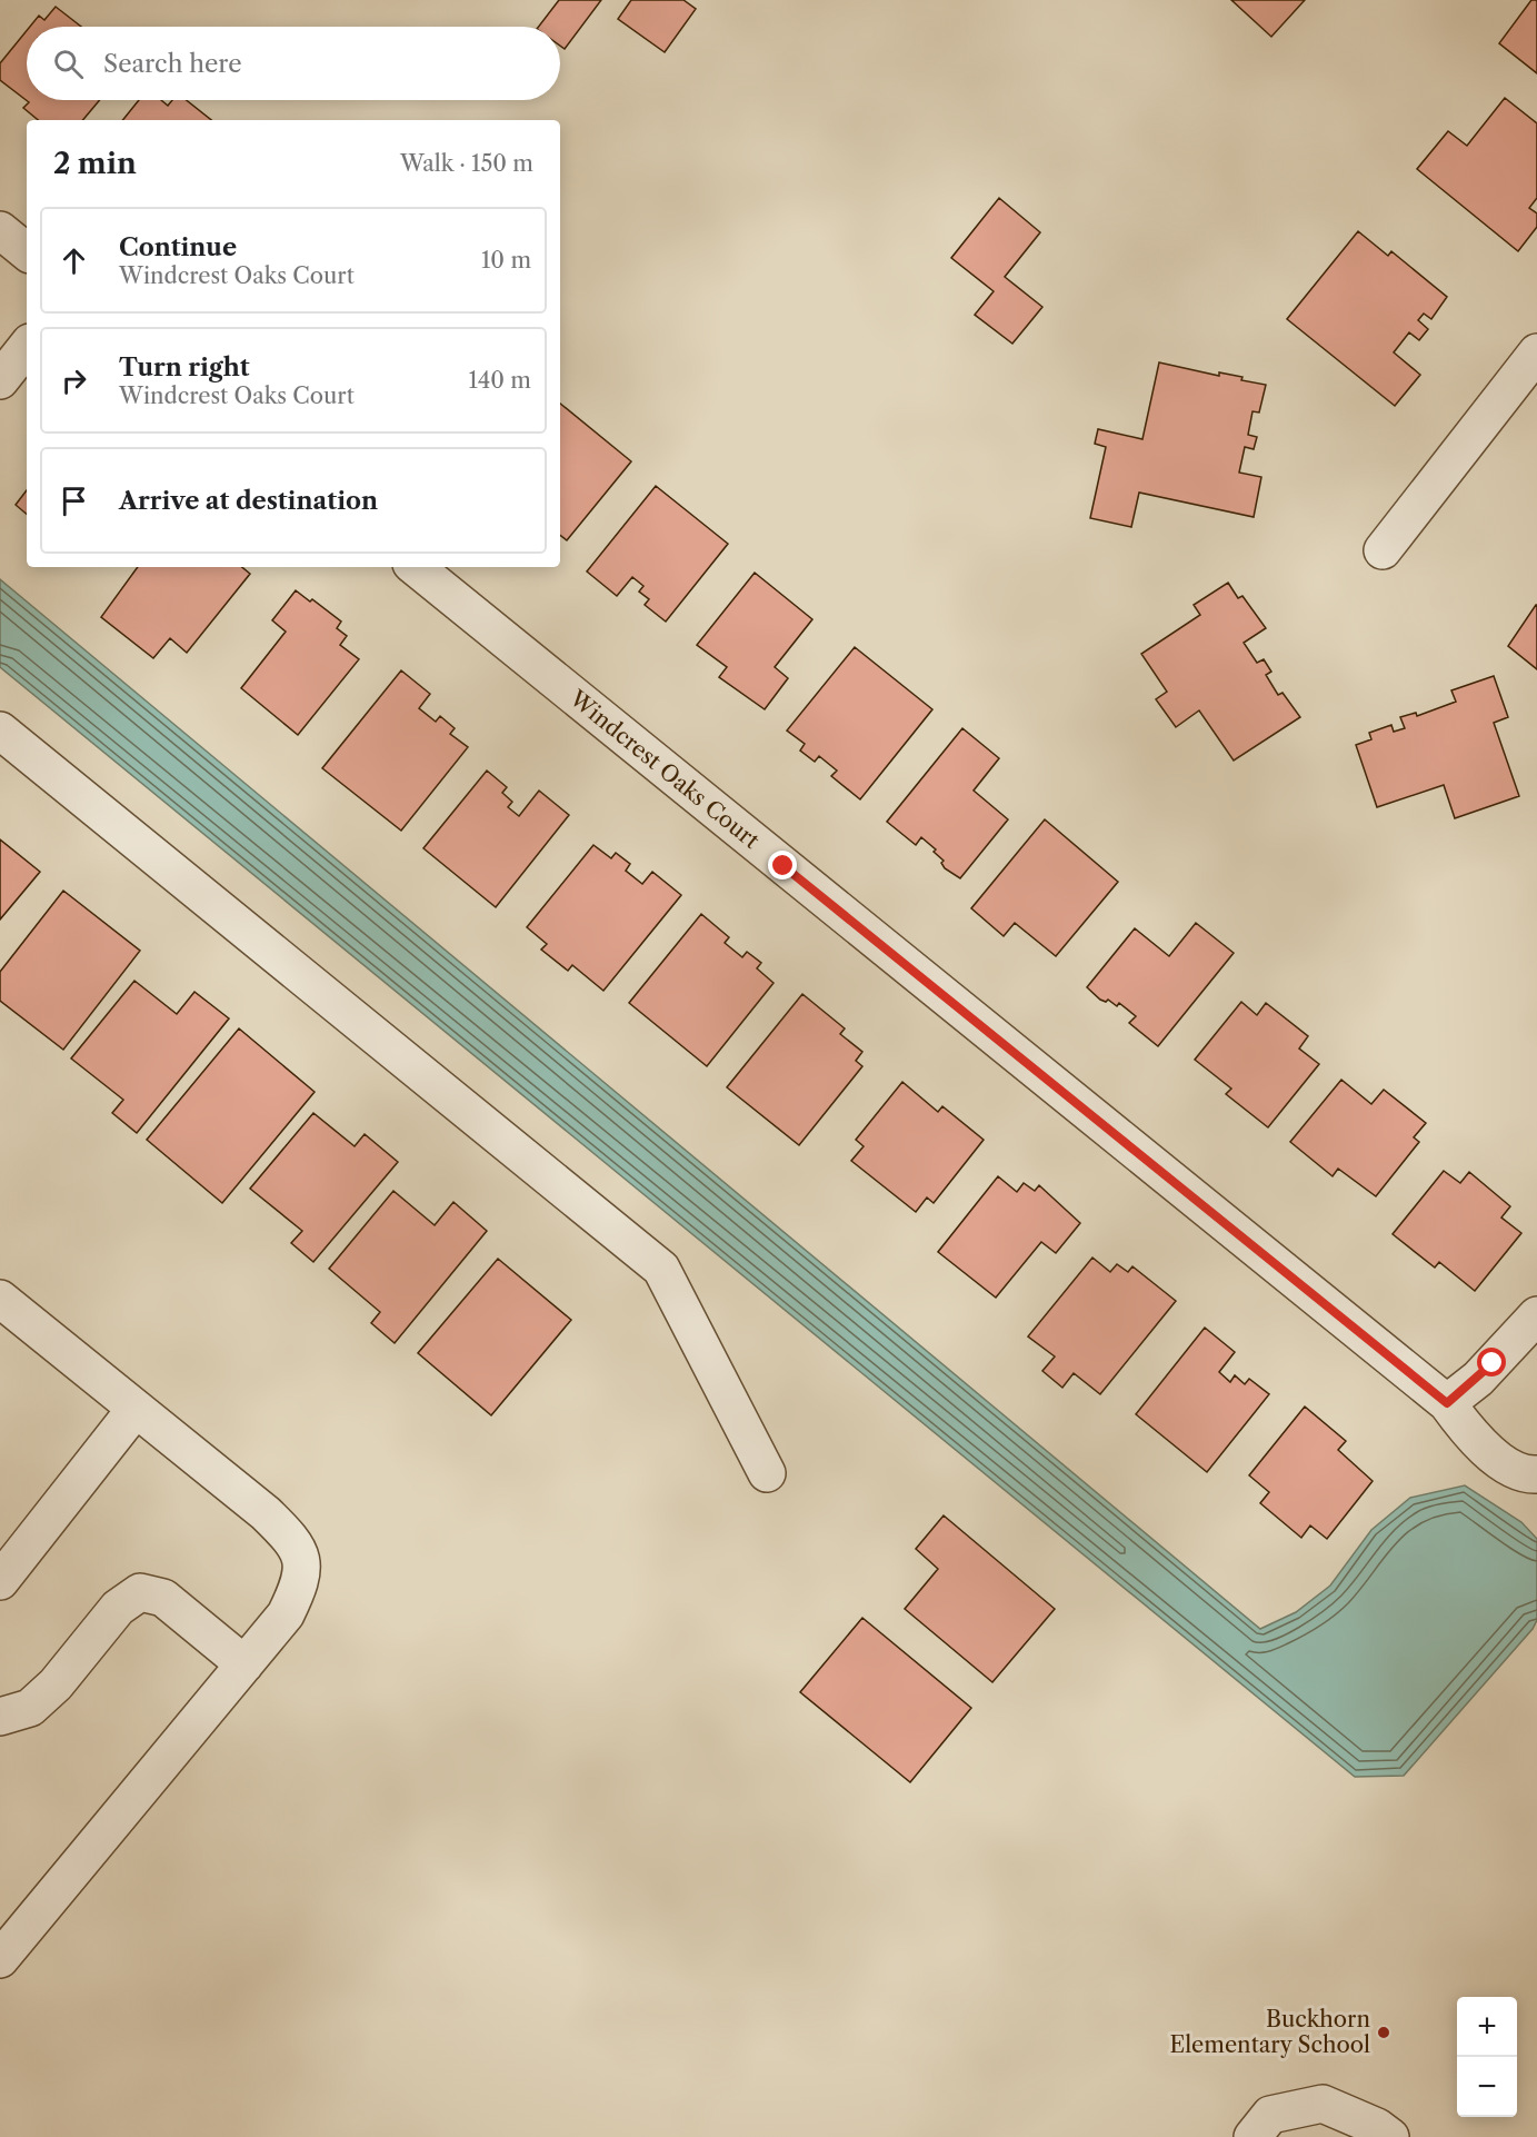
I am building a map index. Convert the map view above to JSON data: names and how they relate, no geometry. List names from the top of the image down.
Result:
{
  "streets": {
    "street": ["Windcrest Oaks Court"]
  },
  "places": ["Buckhorn Elementary School"],
  "page": {
    "search": "Search here",
    "heading": ["2 min", "Walk · 150 m"],
    "list": [
      ["Continue", "Windcrest Oaks Court", "10 m"],
      ["Turn right", "Windcrest Oaks Court", "140 m"],
      "Arrive at destination"
    ],
    "map_buttons": ["+", "−"]
  }
}
